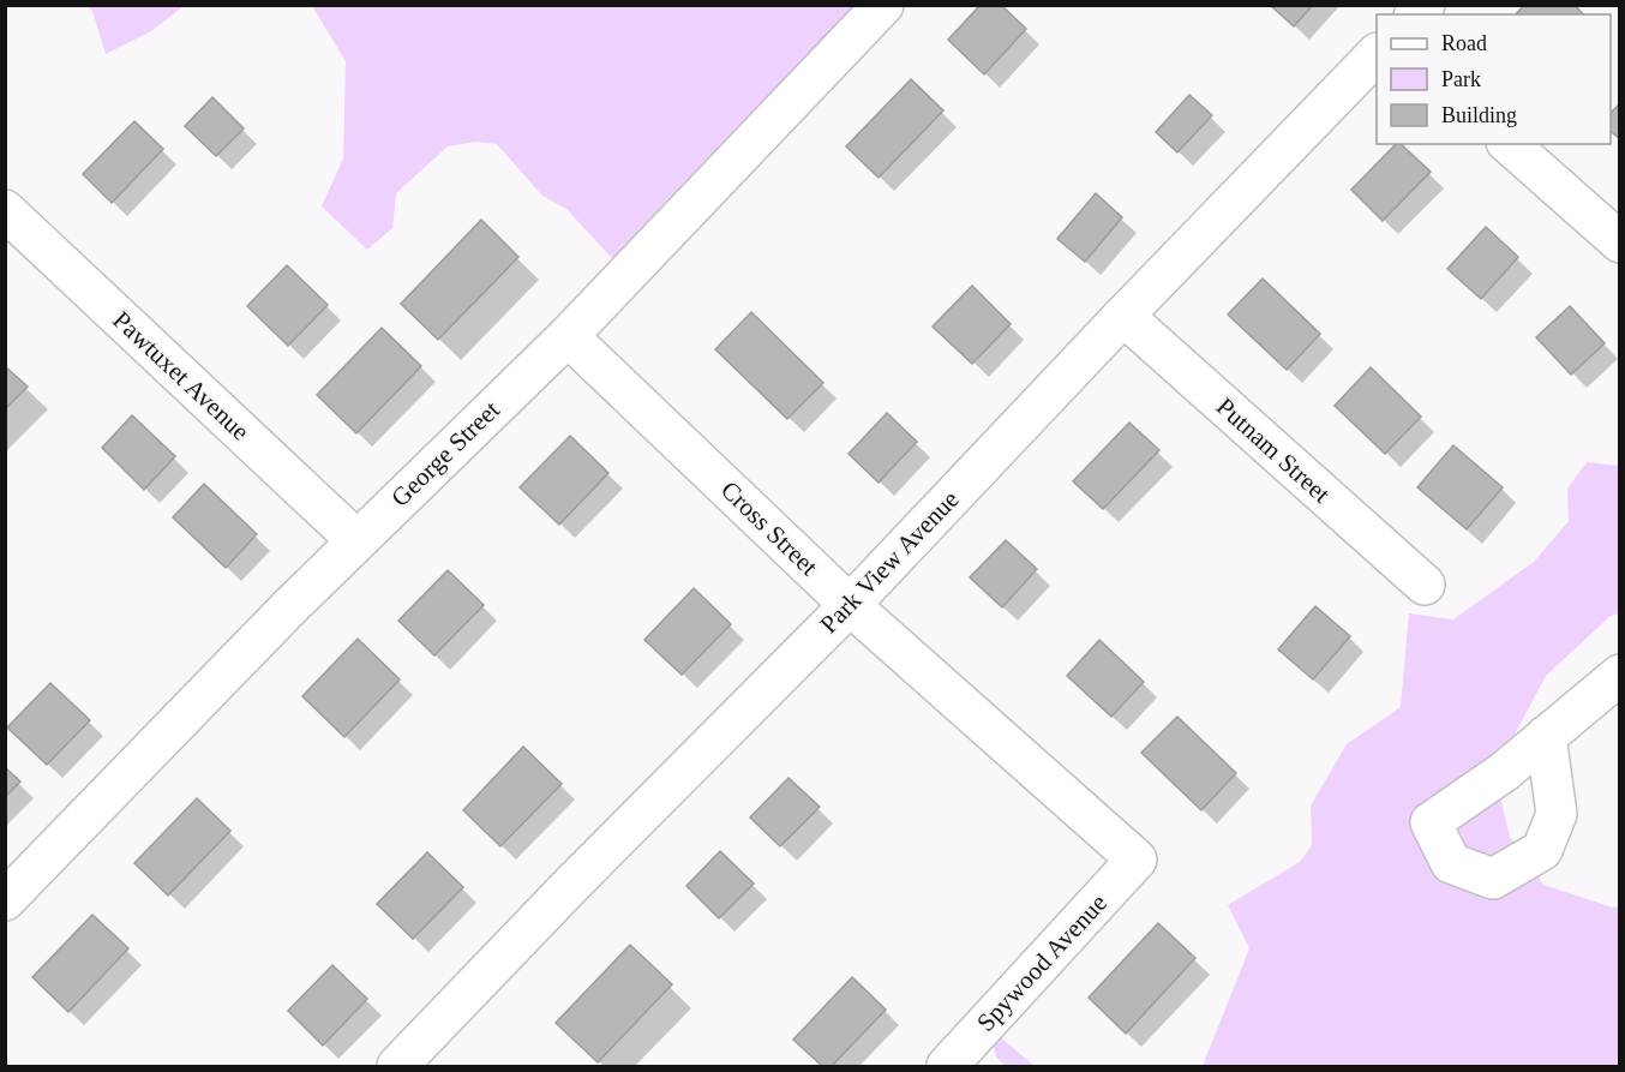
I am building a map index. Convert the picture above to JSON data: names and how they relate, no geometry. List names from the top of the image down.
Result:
{
  "streets": {
    "street": [
      "Pawtuxet Avenue",
      "Putnam Street",
      "George Street",
      "Cross Street",
      "Park View Avenue",
      "Spywood Avenue"
    ]
  },
  "crossings": [
    ["Pawtuxet Avenue", "George Street"],
    ["Putnam Street", "Park View Avenue"],
    ["George Street", "Cross Street"],
    ["Cross Street", "Park View Avenue"],
    ["Cross Street", "Spywood Avenue"]
  ],
  "legend": ["Road", "Park", "Building"]
}
